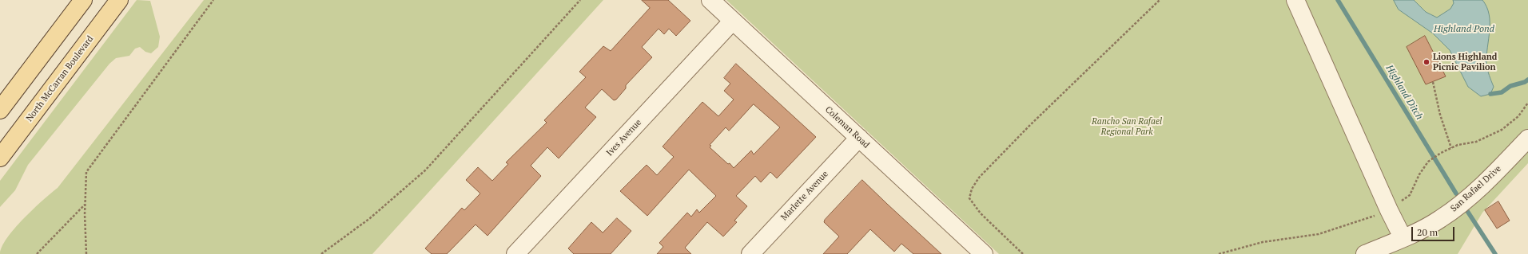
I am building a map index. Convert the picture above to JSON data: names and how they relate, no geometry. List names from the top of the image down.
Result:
{
  "streets": {
    "main road": ["North McCarran Boulevard"],
    "street": [
      "Coleman Road",
      "Ives Avenue",
      "San Rafael Drive",
      "Marlette Avenue"
    ]
  },
  "crossings": [
    ["Coleman Road", "Ives Avenue"],
    ["Coleman Road", "Marlette Avenue"]
  ],
  "water": ["Highland Pond", "Highland Ditch"],
  "parks": ["Rancho San Rafael Regional Park"],
  "places": ["Lions Highland Picnic Pavilion"],
  "scale_bar": "20 m"
}
